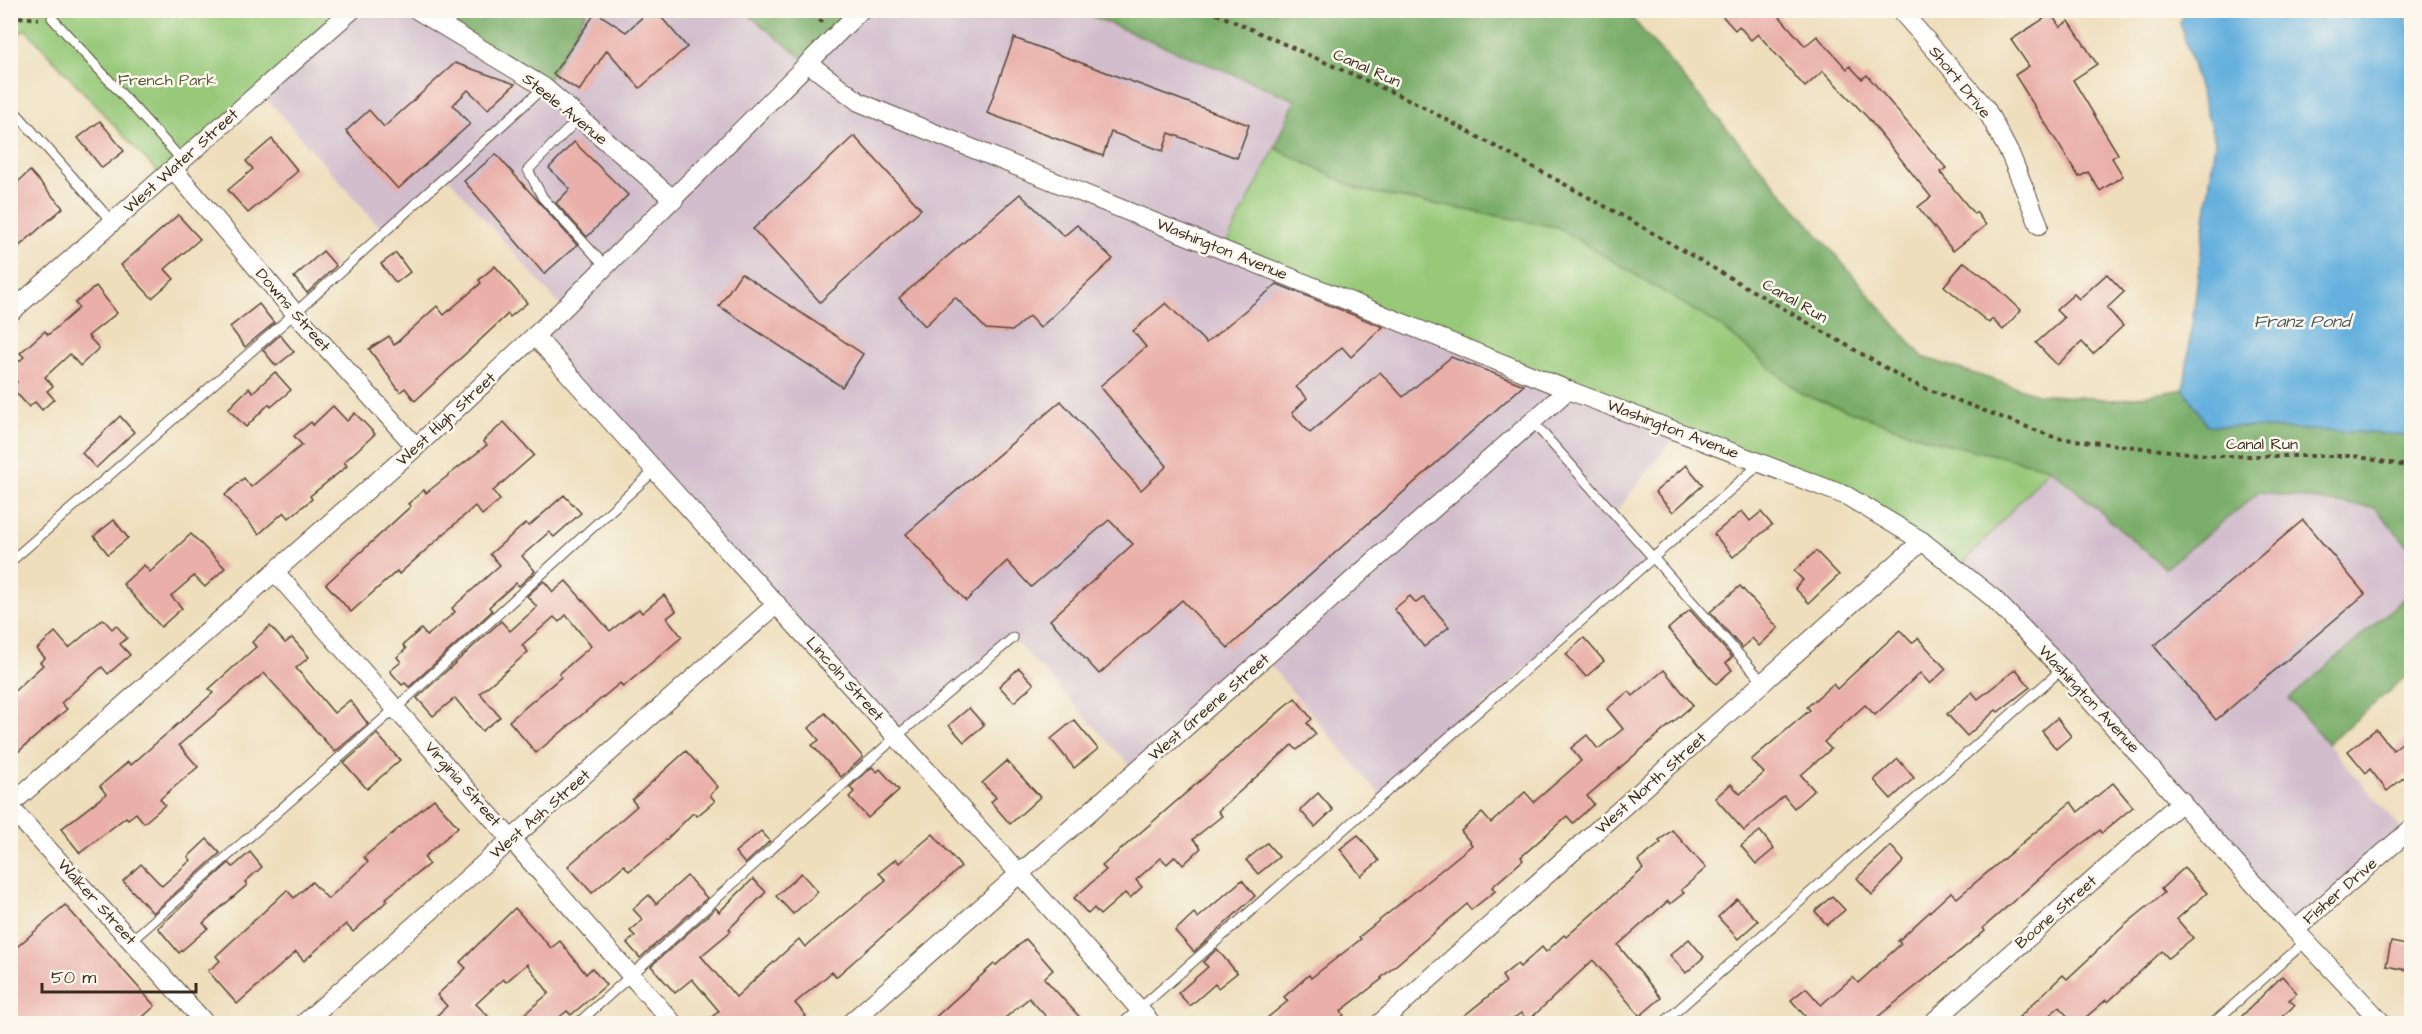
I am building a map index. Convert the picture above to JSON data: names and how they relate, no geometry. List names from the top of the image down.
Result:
{
  "streets": {
    "street": [
      "Short Drive",
      "Steele Avenue",
      "West Water Street",
      "Washington Avenue",
      "Downs Street",
      "West High Street",
      "Lincoln Street",
      "West Greene Street",
      "West North Street",
      "Virginia Street",
      "West Ash Street",
      "Fisher Drive",
      "Walker Street",
      "Boone Street"
    ],
    "path": ["Canal Run"]
  },
  "crossings": [
    ["Steele Avenue", "West High Street"],
    ["West Water Street", "Downs Street"],
    ["Washington Avenue", "West High Street"],
    ["Washington Avenue", "West Greene Street"],
    ["Washington Avenue", "West North Street"],
    ["Washington Avenue", "Fisher Drive"],
    ["Washington Avenue", "Boone Street"],
    ["Downs Street", "West High Street"],
    ["West High Street", "Lincoln Street"],
    ["West High Street", "Virginia Street"],
    ["West High Street", "Walker Street"],
    ["Lincoln Street", "West Greene Street"],
    ["Lincoln Street", "West Ash Street"],
    ["Virginia Street", "West Ash Street"]
  ],
  "water": ["Franz Pond"],
  "parks": ["French Park"],
  "scale_bar": "50 m"
}
